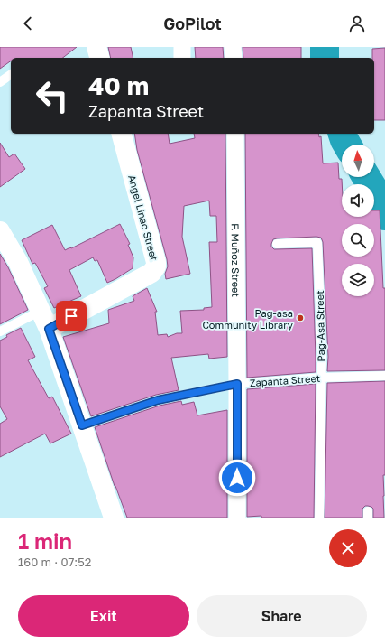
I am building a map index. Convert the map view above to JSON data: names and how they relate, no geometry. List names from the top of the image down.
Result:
{
  "streets": {
    "street": ["Angel Linao Street", "F. Muñoz Street"],
    "lane": ["Pag-Asa Street", "Zapanta Street"]
  },
  "crossings": [
    ["F. Muñoz Street", "Zapanta Street"],
    ["Pag-Asa Street", "Zapanta Street"]
  ],
  "places": ["Pag-asa Community Library"],
  "north": "top",
  "page": {
    "header": "GoPilot",
    "turn": ["40 m", "Zapanta Street"],
    "heading": ["1 min", "160 m · 07:52"],
    "buttons": ["Exit", "Share"]
  }
}
